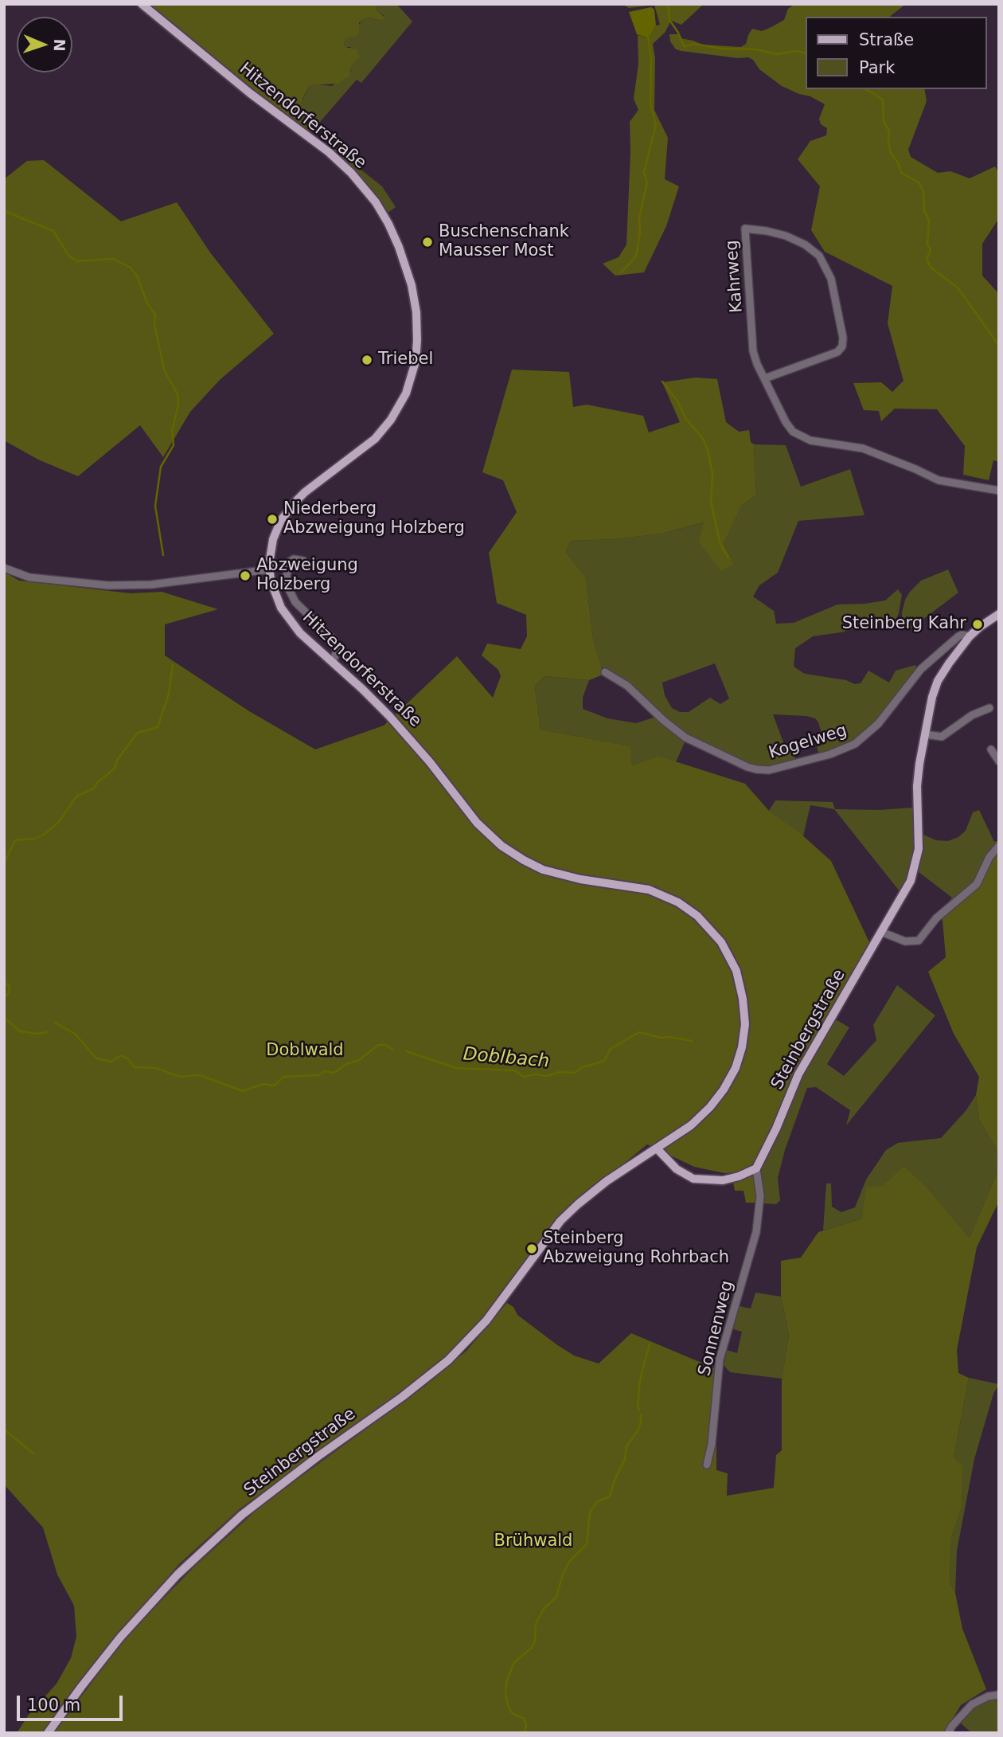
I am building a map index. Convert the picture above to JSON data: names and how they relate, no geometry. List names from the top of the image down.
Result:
{
  "streets": {
    "main road": ["Hitzendorferstraße", "Steinbergstraße"],
    "street": ["Kahrweg", "Kogelweg", "Sonnenweg"]
  },
  "crossings": [
    ["Hitzendorferstraße", "Steinbergstraße"],
    ["Kogelweg", "Steinbergstraße"],
    ["Steinbergstraße", "Sonnenweg"]
  ],
  "water": ["Doblbach"],
  "parks": ["Doblwald", "Brühwald"],
  "places": [
    "Buschenschank Mausser Most",
    "Triebel",
    "Niederberg Abzweigung Holzberg",
    "Abzweigung Holzberg",
    "Steinberg Kahr",
    "Steinberg Abzweigung Rohrbach"
  ],
  "legend": ["Straße", "Park"],
  "scale_bar": "100 m",
  "north": "right"
}
